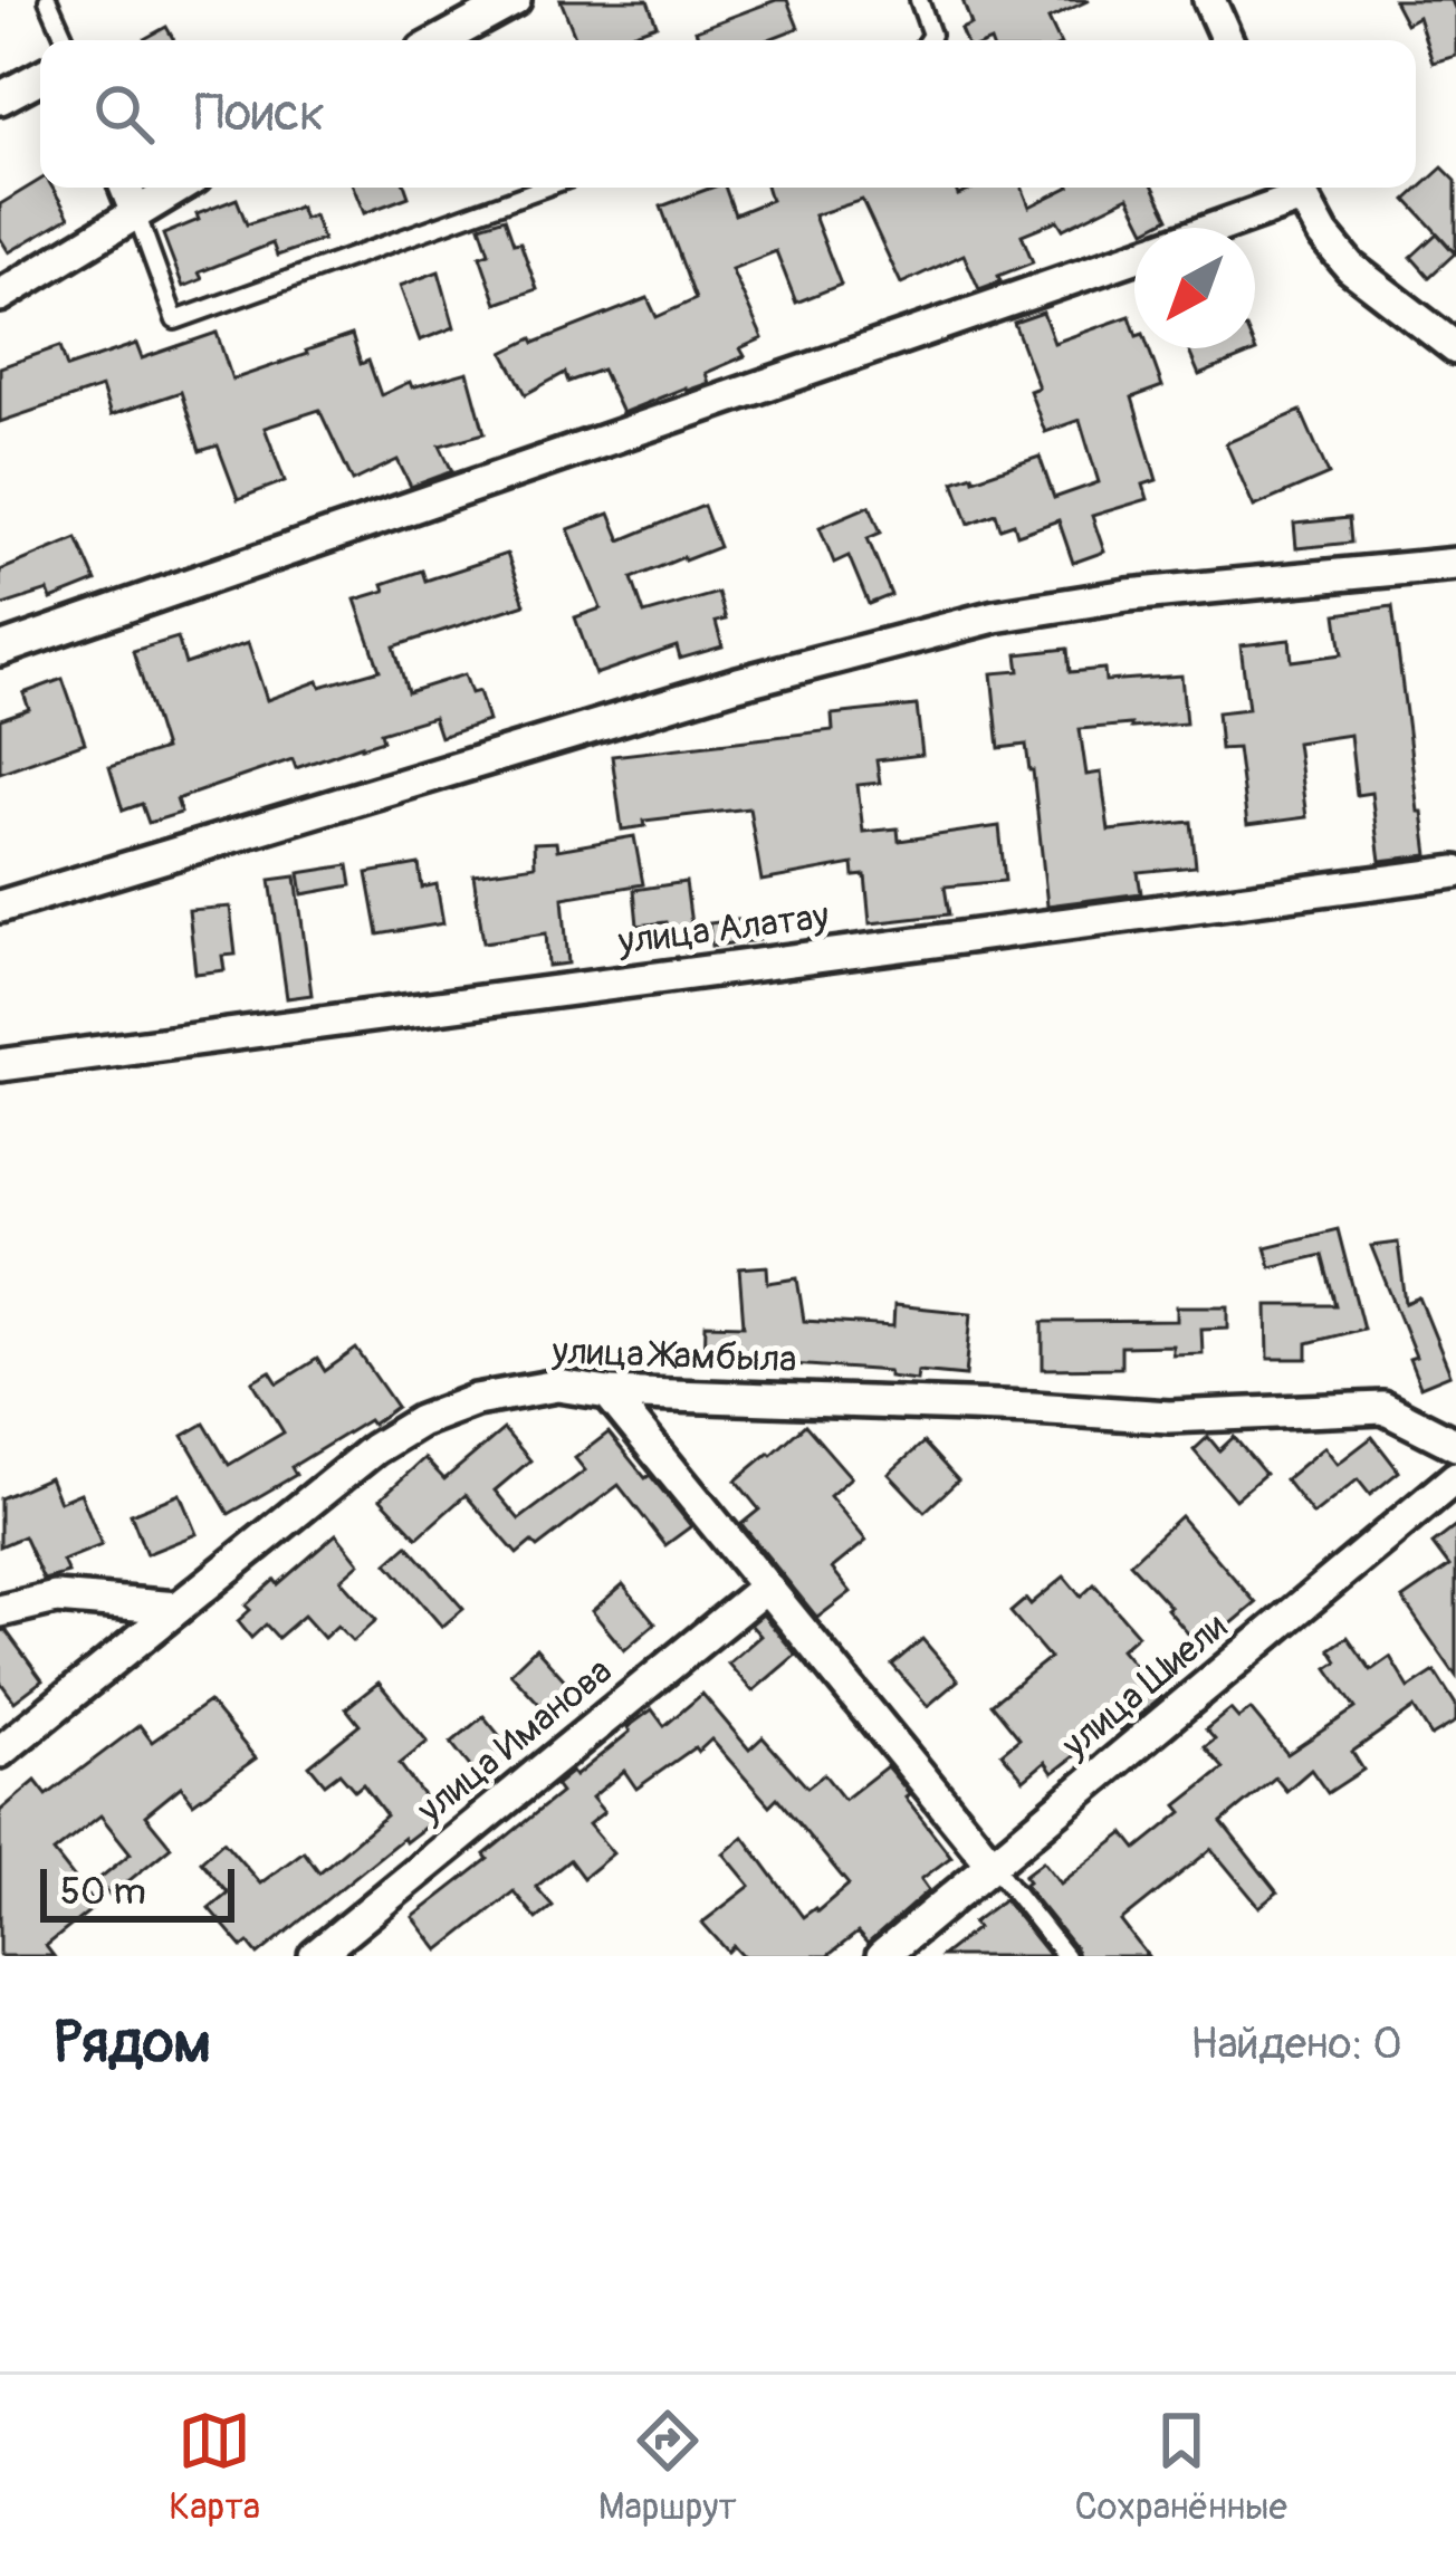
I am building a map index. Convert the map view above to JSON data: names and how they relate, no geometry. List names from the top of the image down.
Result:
{
  "streets": {
    "street": [
      "улица Алатау",
      "улица Жамбыла",
      "улица Шиели",
      "улица Иманова"
    ]
  },
  "scale_bar": "50 m",
  "north": "bottom left",
  "page": {
    "search": "Поиск",
    "scale": "50 m",
    "heading": ["Рядом", "Найдено: 0"],
    "nav": ["Карта", "Маршрут", "Сохранённые"]
  }
}
